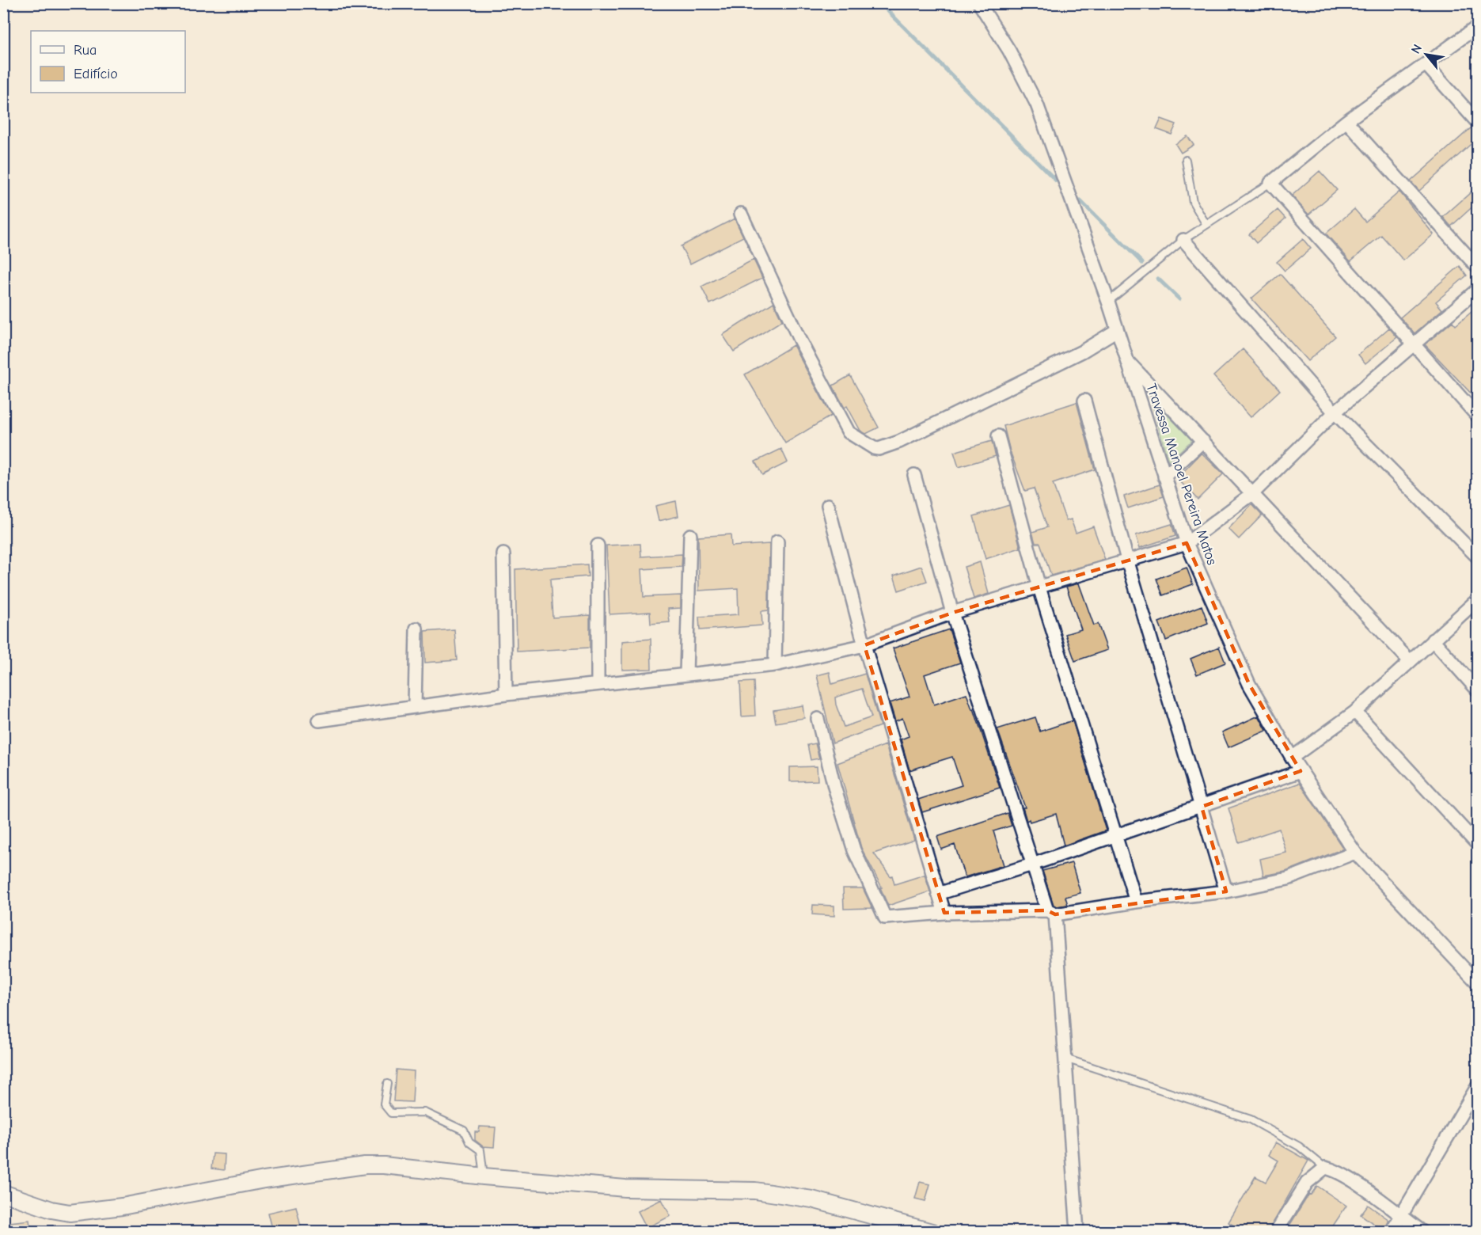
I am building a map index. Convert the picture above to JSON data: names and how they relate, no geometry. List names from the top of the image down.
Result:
{
  "streets": {
    "street": ["Travessa Manoel Pereira Matos"]
  },
  "legend": ["Rua", "Edifício"],
  "north": "top left"
}
